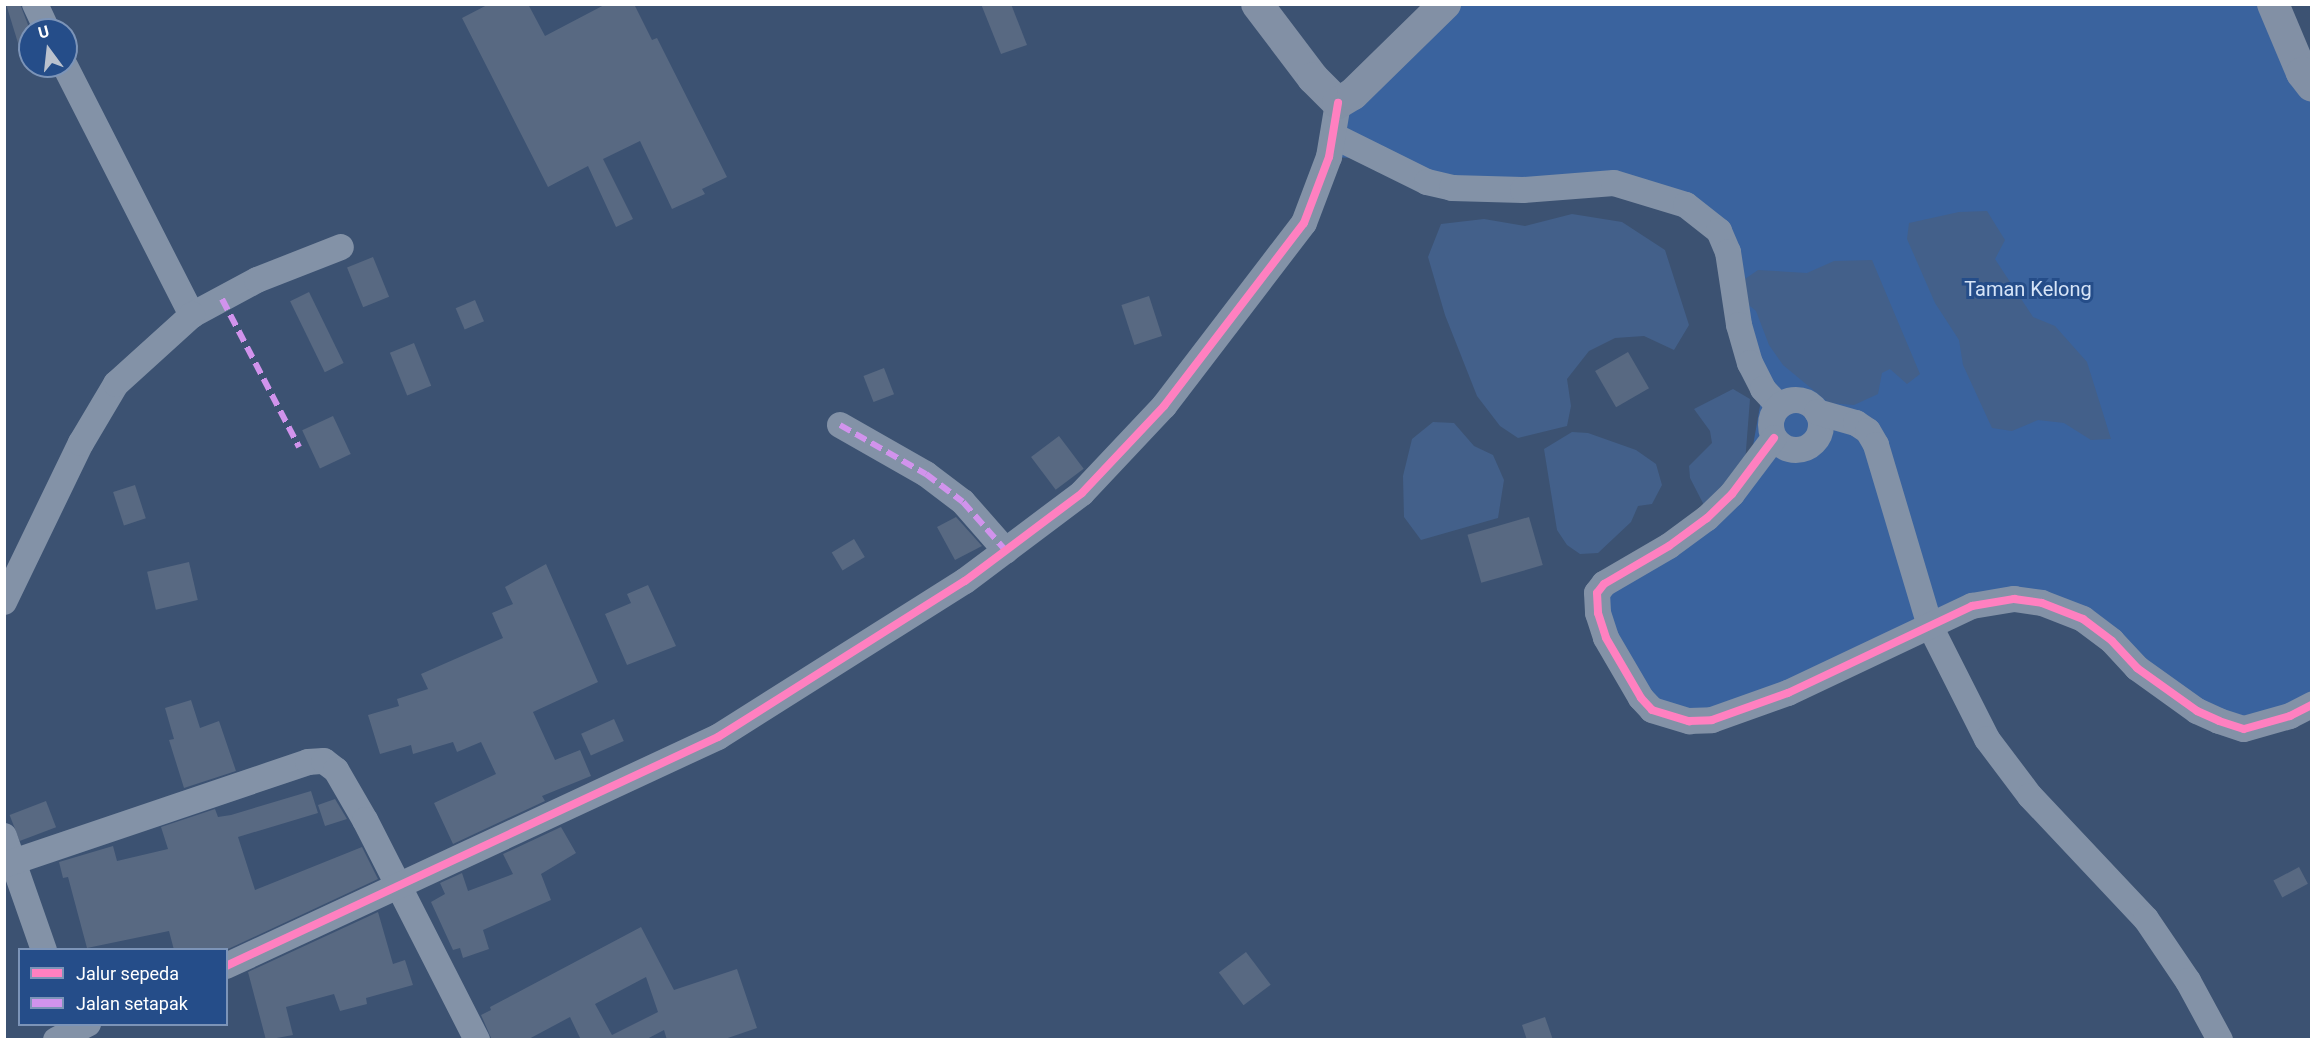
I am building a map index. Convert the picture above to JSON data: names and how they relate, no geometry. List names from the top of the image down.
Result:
{
  "parks": ["Taman Kelong"],
  "legend": ["Jalur sepeda", "Jalan setapak"],
  "north": "top"
}
